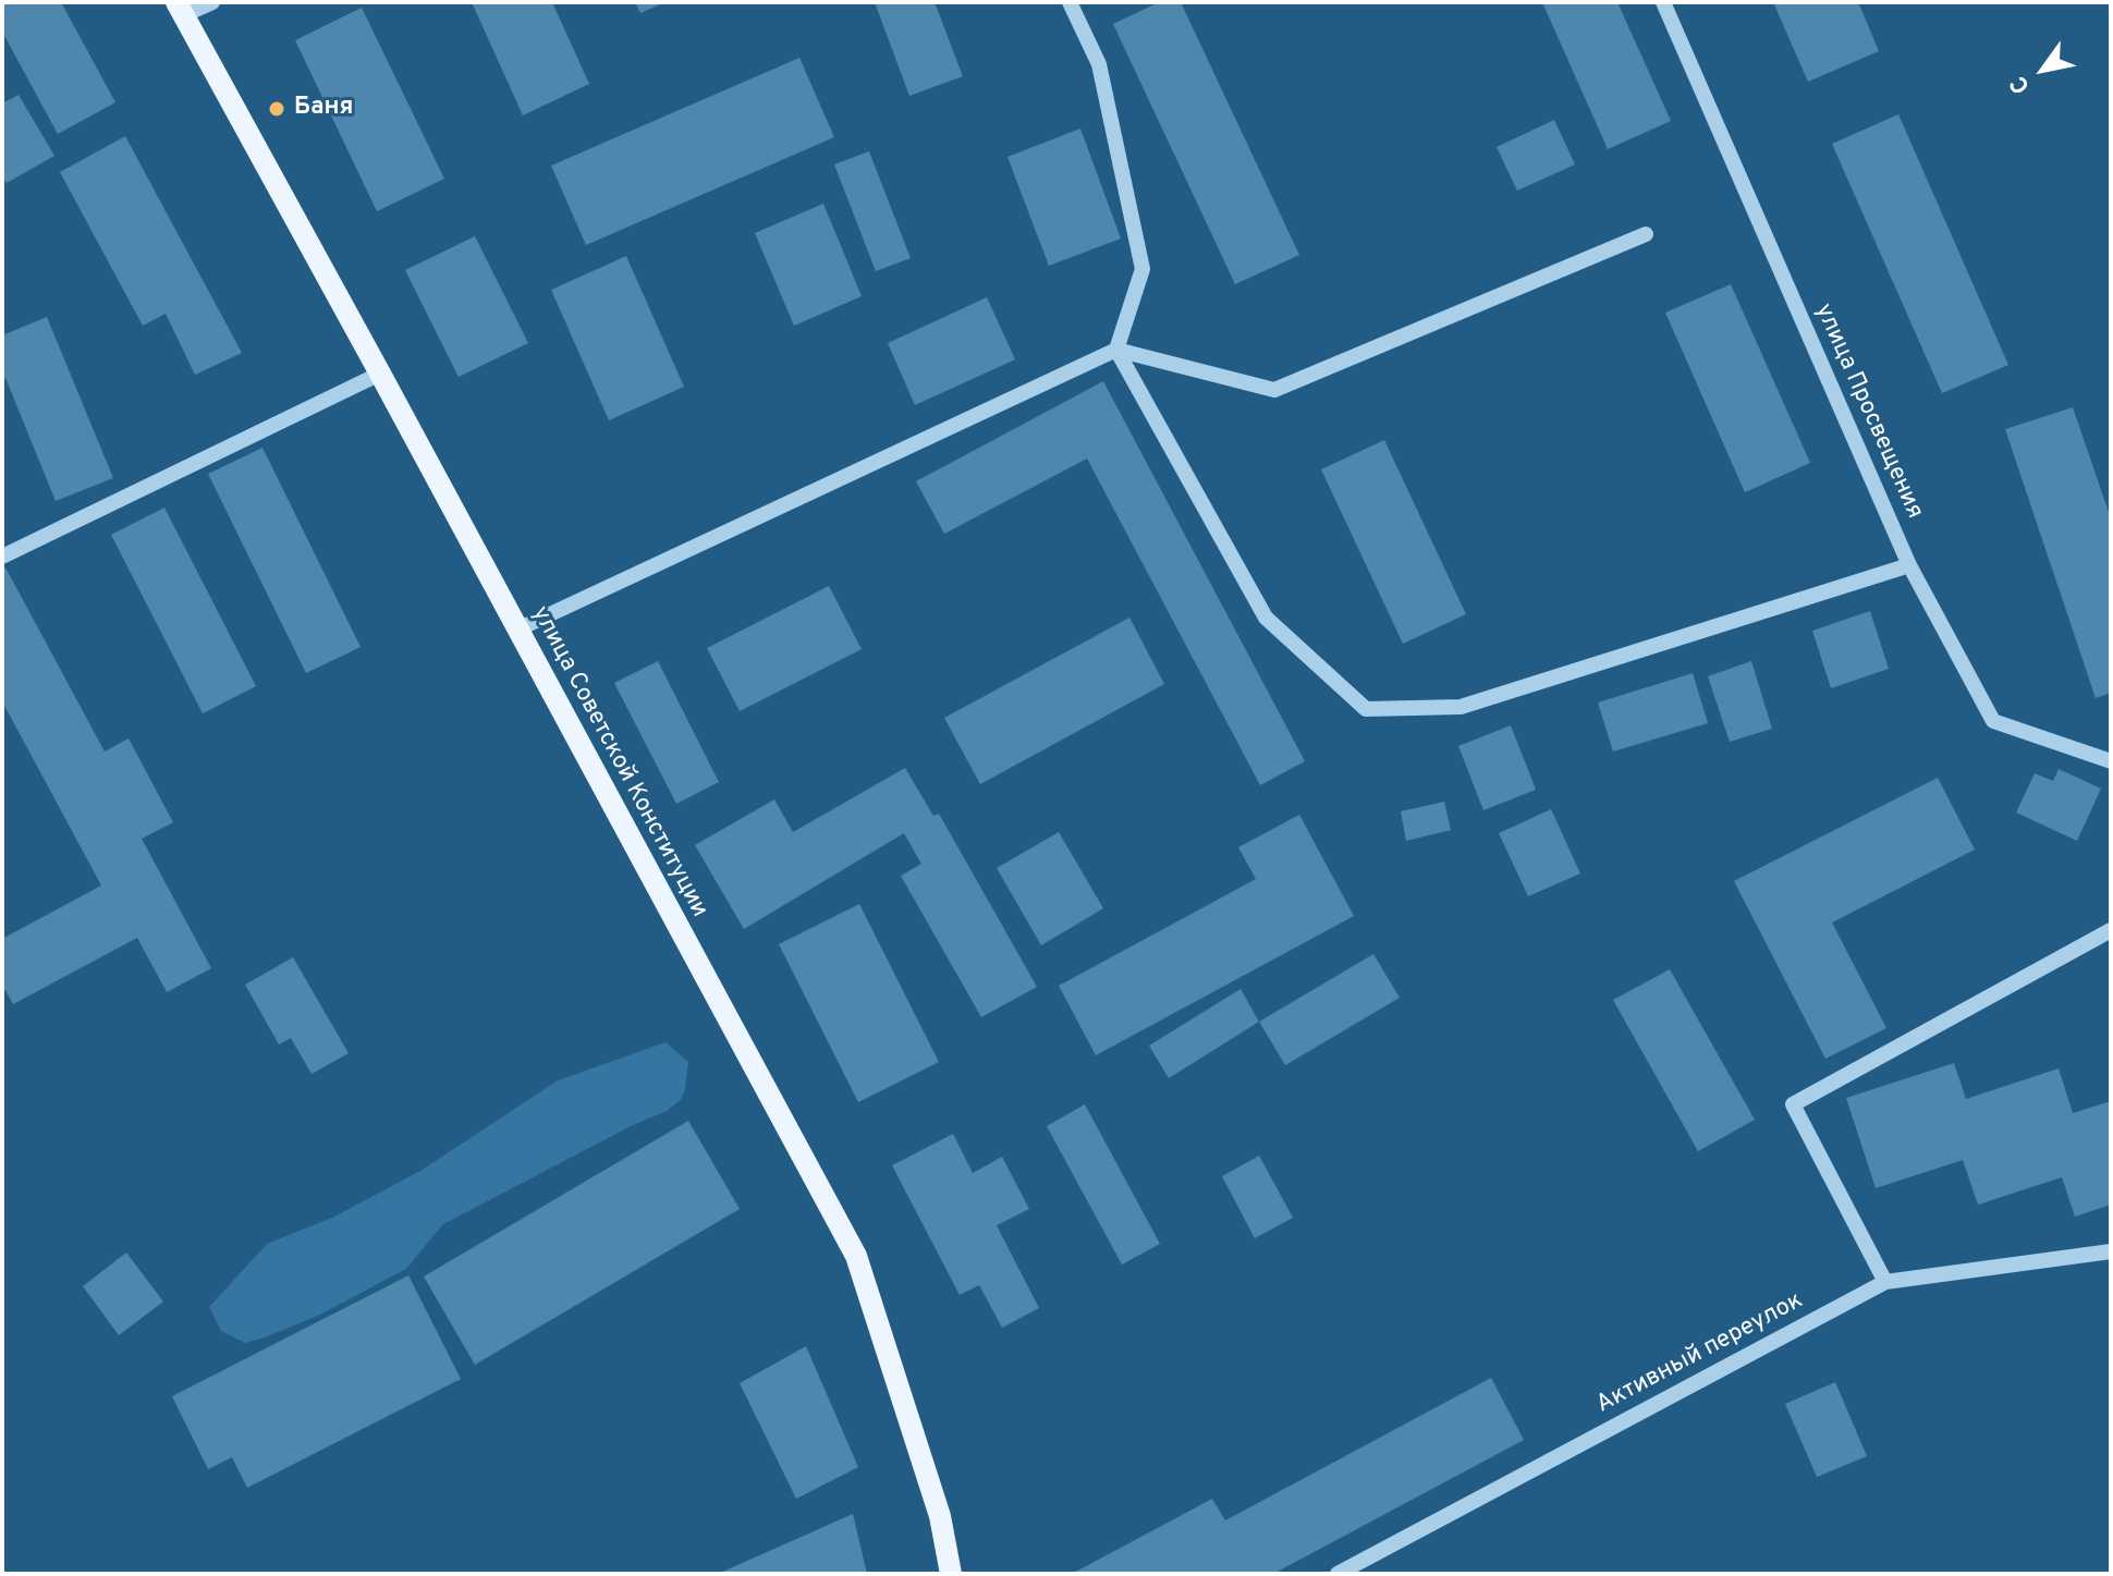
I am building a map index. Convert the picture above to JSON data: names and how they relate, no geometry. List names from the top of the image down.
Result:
{
  "streets": {
    "main road": ["улица Советской Конституции"],
    "street": ["улица Просвещения", "Активный переулок"]
  },
  "places": ["Баня"],
  "north": "bottom left"
}
